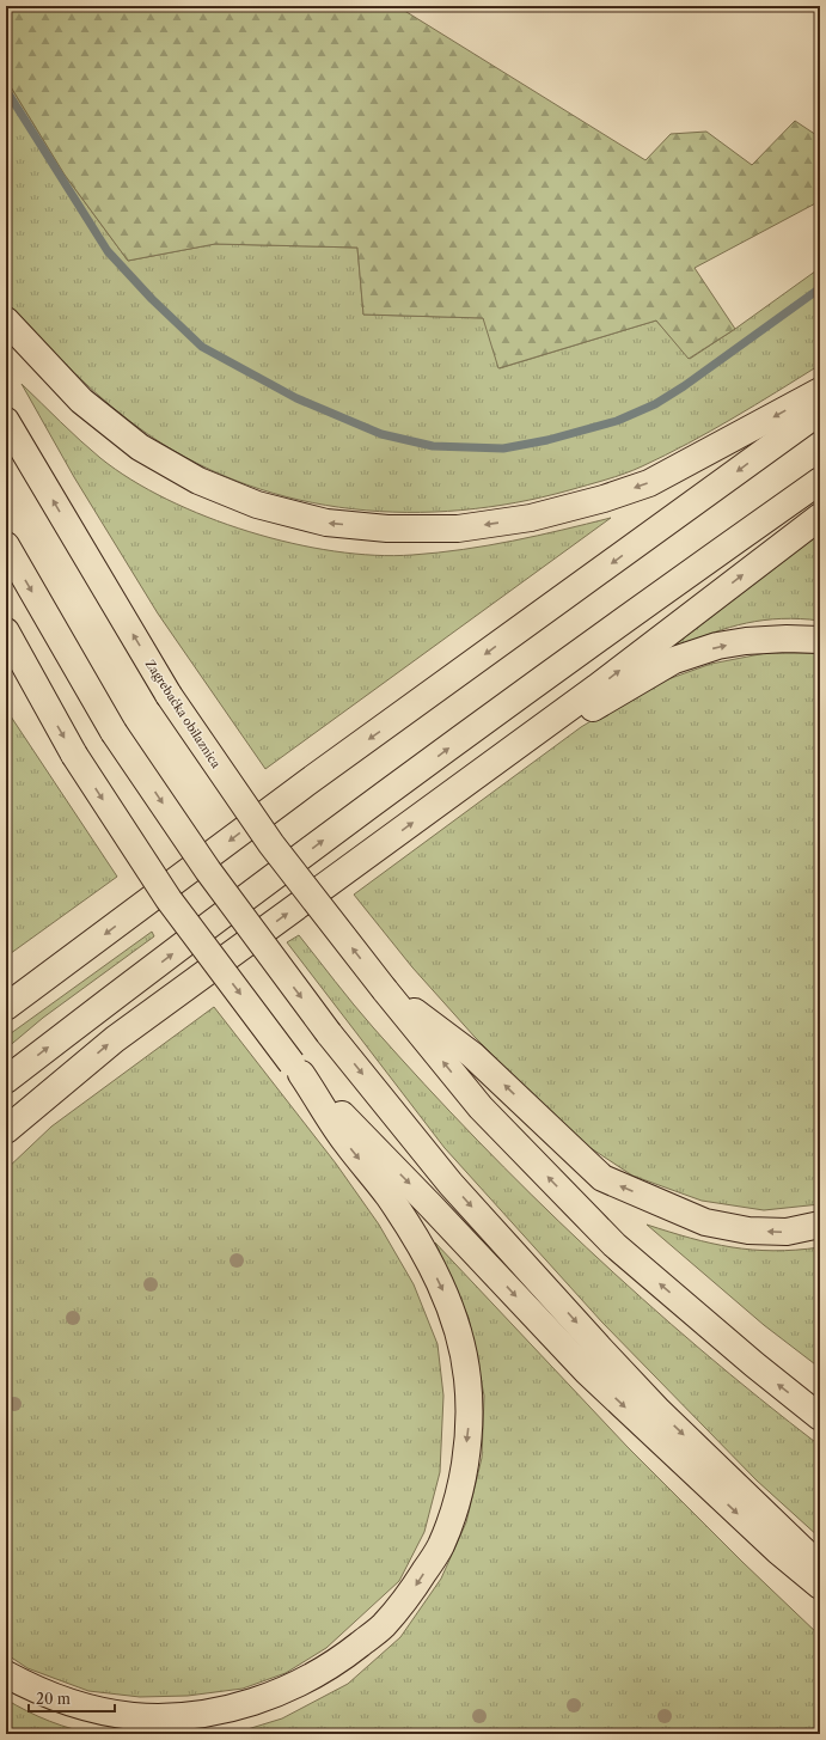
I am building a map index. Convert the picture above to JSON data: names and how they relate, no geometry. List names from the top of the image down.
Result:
{
  "streets": {
    "highway": ["Zagrebačka obilaznica"]
  },
  "scale_bar": "20 m"
}
